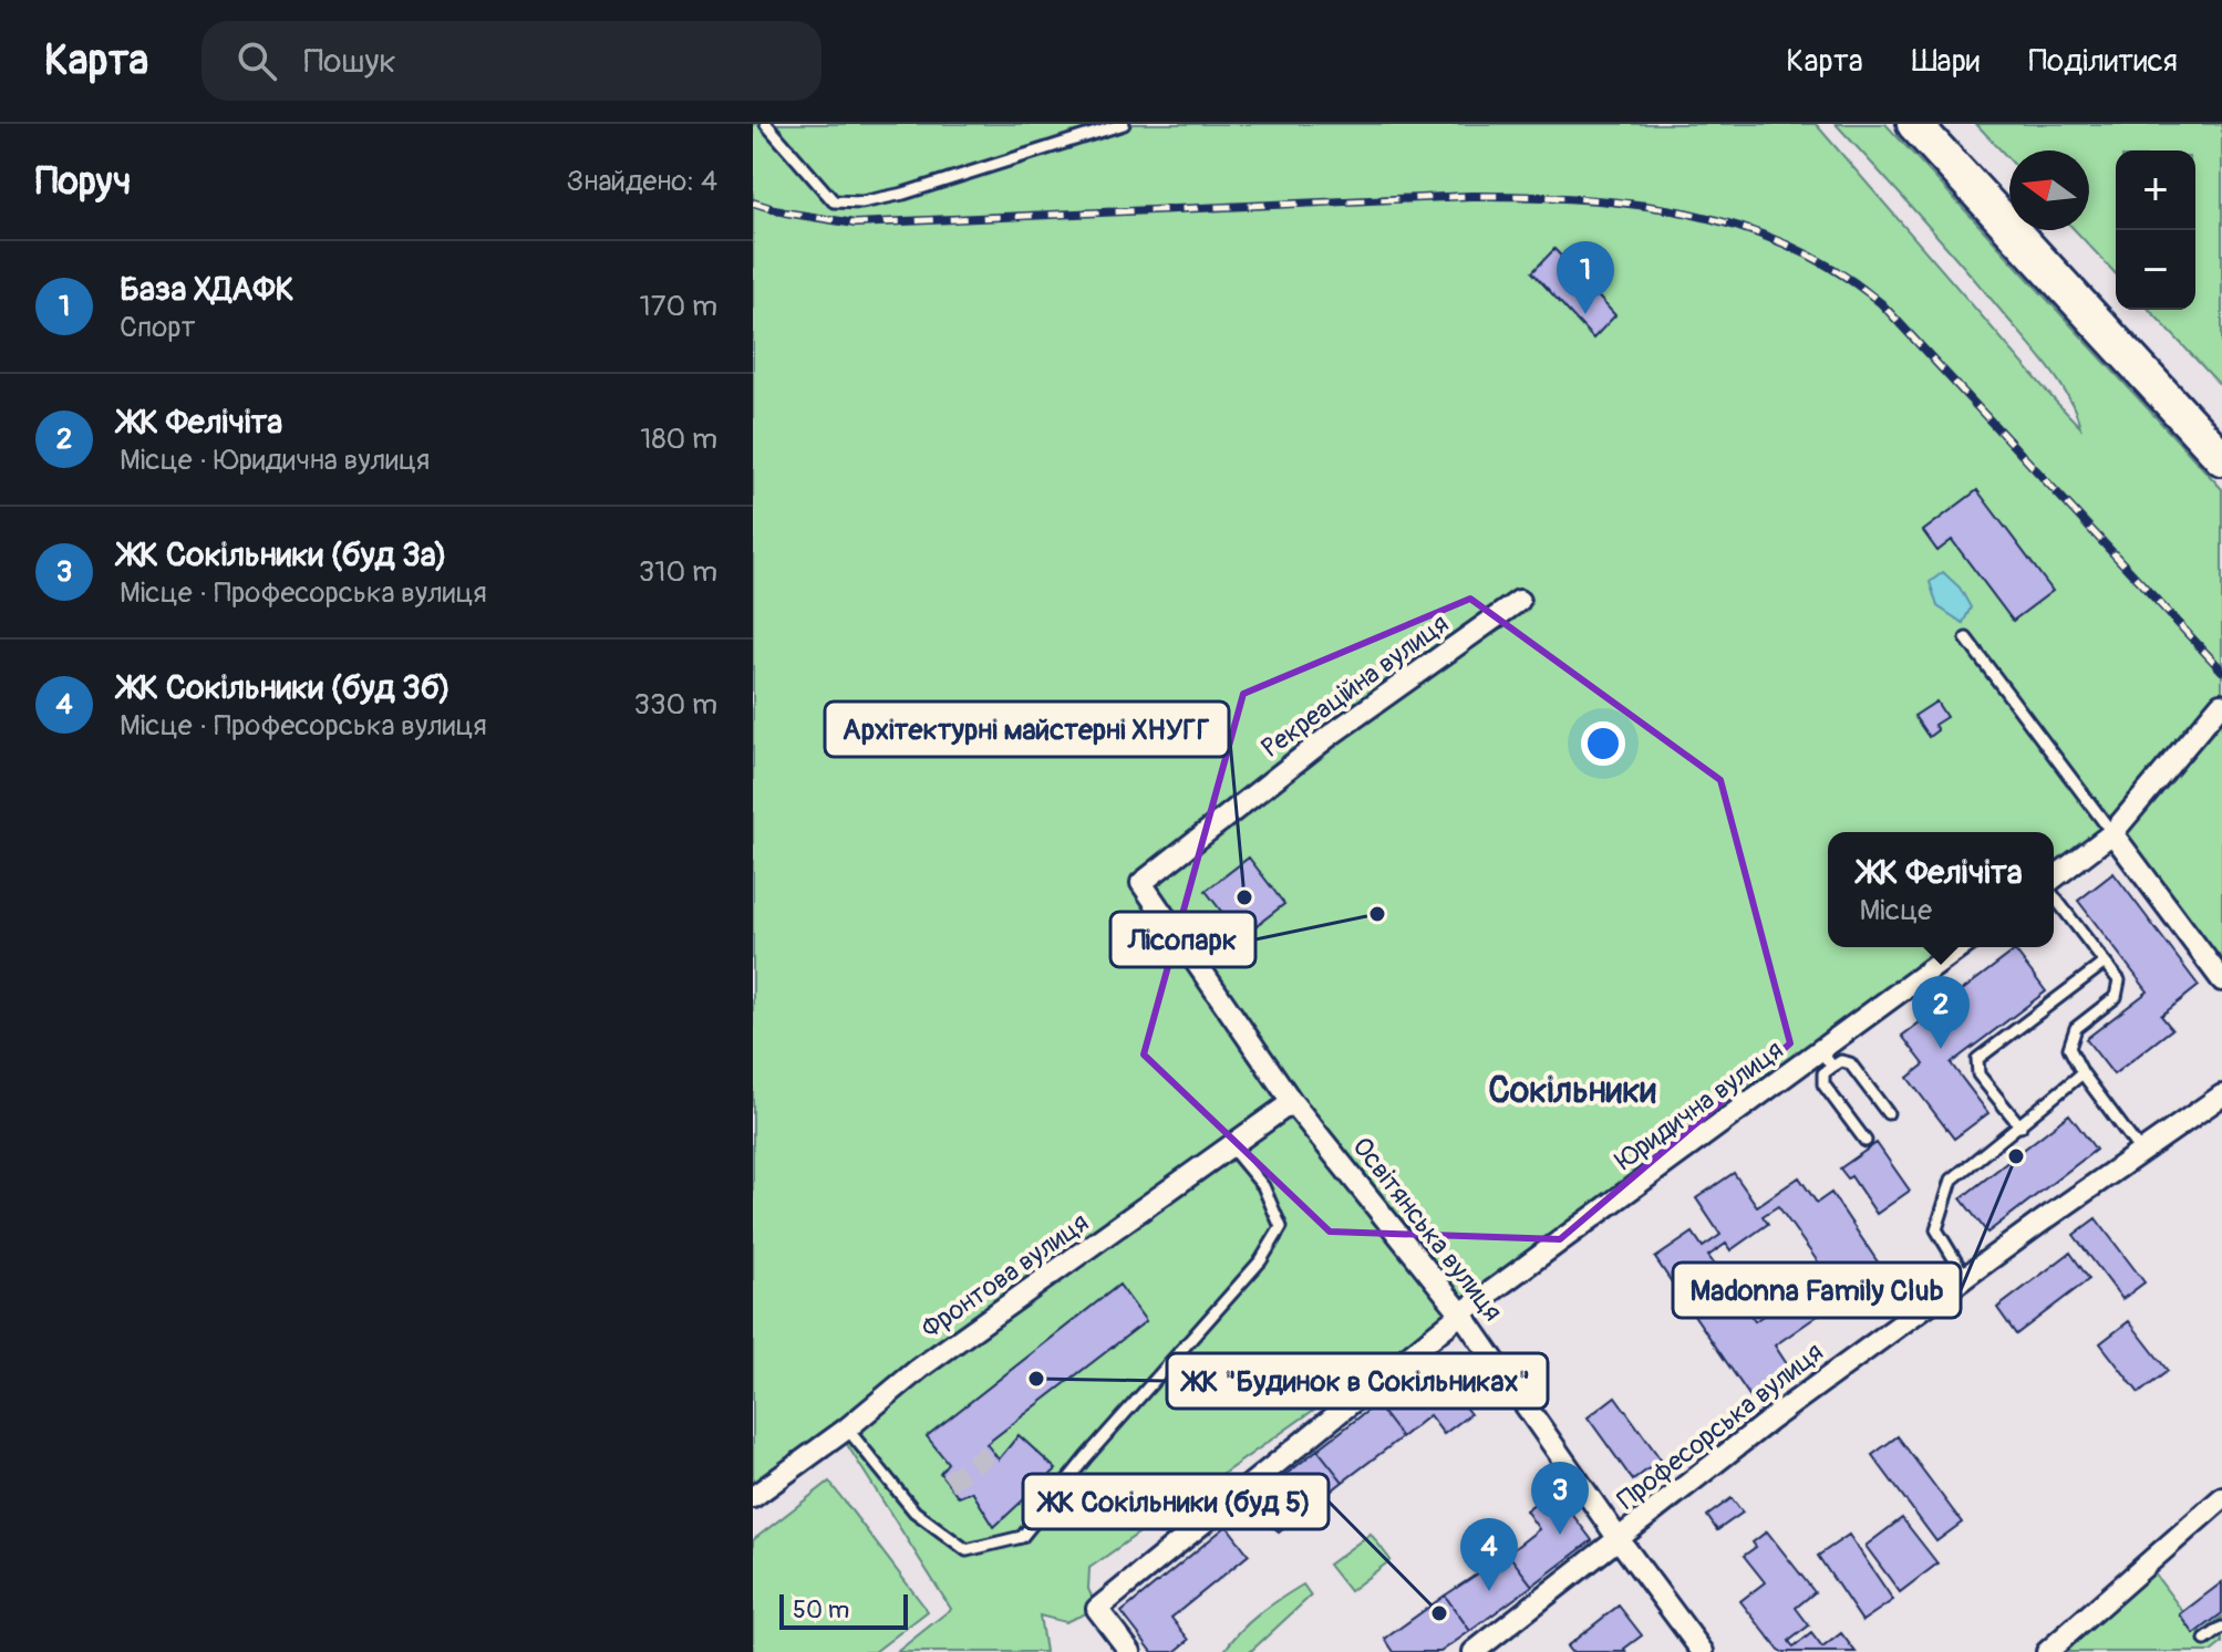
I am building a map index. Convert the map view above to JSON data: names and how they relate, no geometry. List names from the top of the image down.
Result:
{
  "streets": {
    "street": [
      "Рекреаційна вулиця",
      "Юридична вулиця",
      "Освітянська вулиця",
      "Фронтова вулиця",
      "Професорська вулиця"
    ]
  },
  "crossings": [
    ["Рекреаційна вулиця", "Освітянська вулиця"],
    ["Юридична вулиця", "Освітянська вулиця"],
    ["Освітянська вулиця", "Фронтова вулиця"],
    ["Освітянська вулиця", "Професорська вулиця"]
  ],
  "districts": ["Сокільники"],
  "places": [
    "Архітектурні майстерні ХНУГГ",
    "Лісопарк",
    "Madonna Family Club",
    "ЖК \"Будинок в Сокільниках\"",
    "ЖК Сокільники (буд 5)"
  ],
  "scale_bar": "50 m",
  "north": "left",
  "page": {
    "header": "Карта",
    "search": "Пошук",
    "nav": ["Карта", "Шари", "Поділитися"],
    "heading": ["Поруч", "Знайдено: 4"],
    "map_buttons": ["+", "−"],
    "list": [
      {
        "mark": "1",
        "name": "База ХДАФК",
        "note": "Спорт",
        "value": "170 m"
      },
      {
        "mark": "2",
        "name": "ЖК Фелічіта",
        "note": "Місце · Юридична вулиця",
        "value": "180 m"
      },
      {
        "mark": "3",
        "name": "ЖК Сокільники (буд 3а)",
        "note": "Місце · Професорська вулиця",
        "value": "310 m"
      },
      {
        "mark": "4",
        "name": "ЖК Сокільники (буд 3б)",
        "note": "Місце · Професорська вулиця",
        "value": "330 m"
      }
    ],
    "pins": [
      "1",
      "2",
      "3",
      "4"
    ],
    "popup": ["ЖК Фелічіта", "Місце"],
    "scale": "50 m"
  }
}
